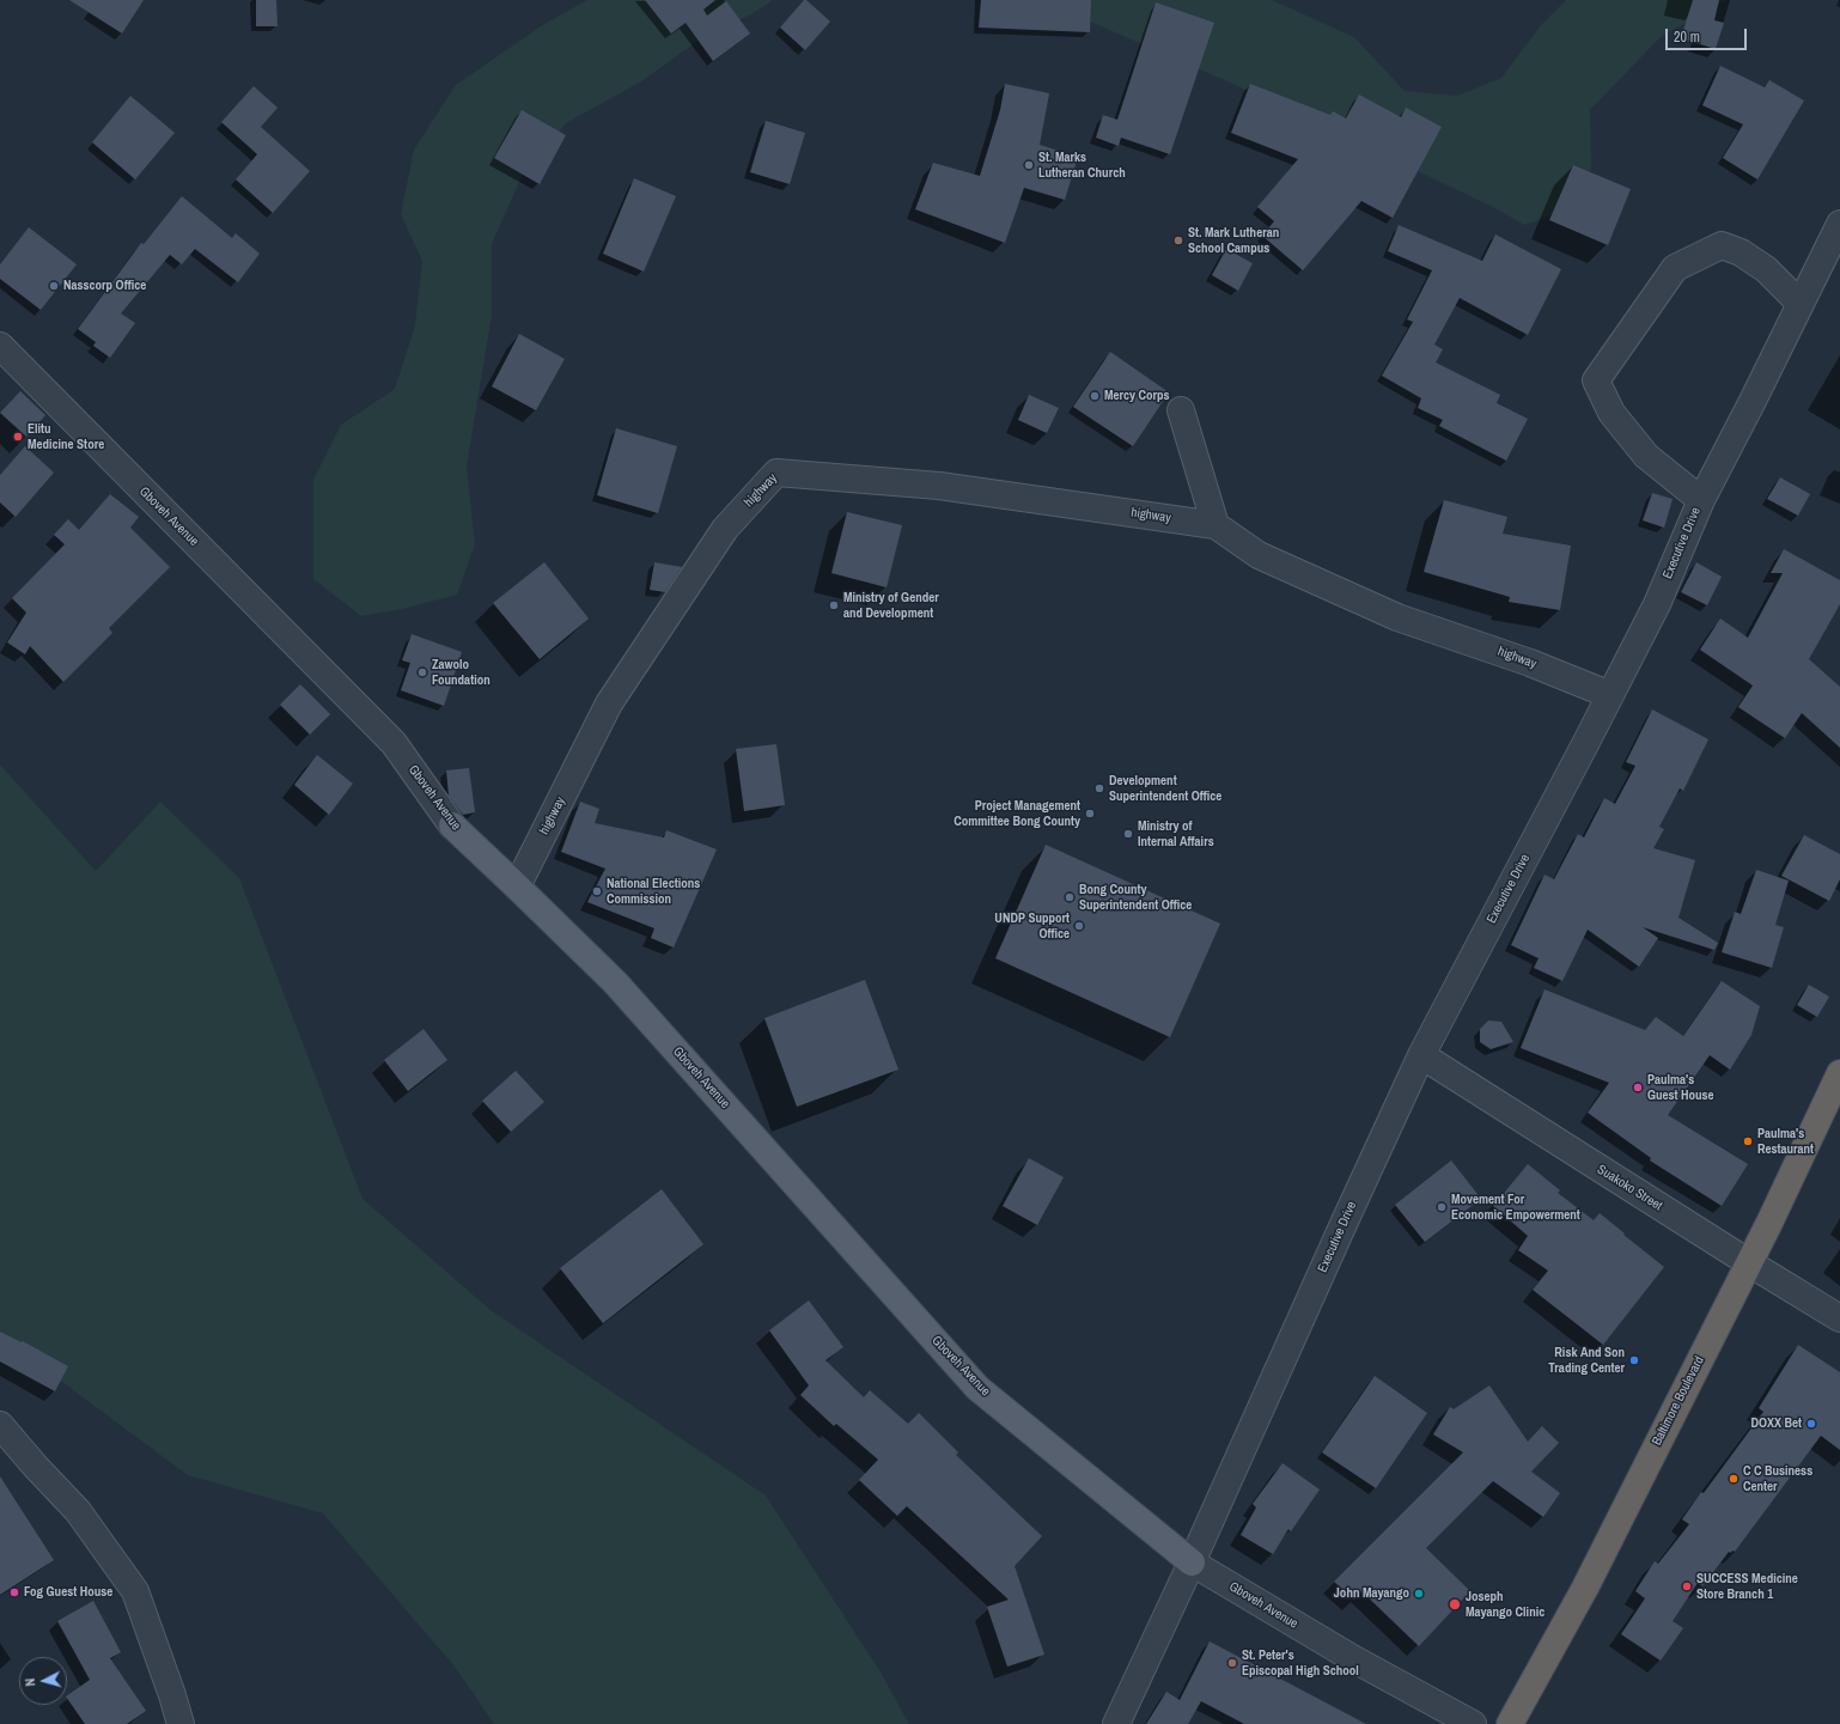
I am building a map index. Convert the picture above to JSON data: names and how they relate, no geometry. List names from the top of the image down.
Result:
{
  "streets": {
    "highway": ["Baltimore Boulevard"],
    "main road": ["Gboveh Avenue"],
    "street": ["highway", "Executive Drive", "Suakoko Street"]
  },
  "crossings": [
    ["highway", "Gboveh Avenue"],
    ["highway", "Executive Drive"],
    ["Gboveh Avenue", "Executive Drive"],
    ["Executive Drive", "Suakoko Street"],
    ["Suakoko Street", "Baltimore Boulevard"]
  ],
  "places": [
    "St. Marks Lutheran Church",
    "St. Mark Lutheran School Campus",
    "Nasscorp Office",
    "Mercy Corps",
    "Elitu Medicine Store",
    "Ministry of Gender and Development",
    "Zawolo Foundation",
    "Development Superintendent Office",
    "Project Management Committee Bong County",
    "Ministry of Internal Affairs",
    "National Elections Commission",
    "Bong County Superintendent Office",
    "UNDP Support Office",
    "Paulma's Guest House",
    "Paulma's Restaurant",
    "Movement For Economic Empowerment",
    "Risk And Son Trading Center",
    "DOXX Bet",
    "C C Business Center",
    "SUCCESS Medicine Store Branch 1",
    "Fog Guest House",
    "John Mayango",
    "Joseph Mayango Clinic",
    "St. Peter's Episcopal High School"
  ],
  "scale_bar": "20 m",
  "north": "left"
}
